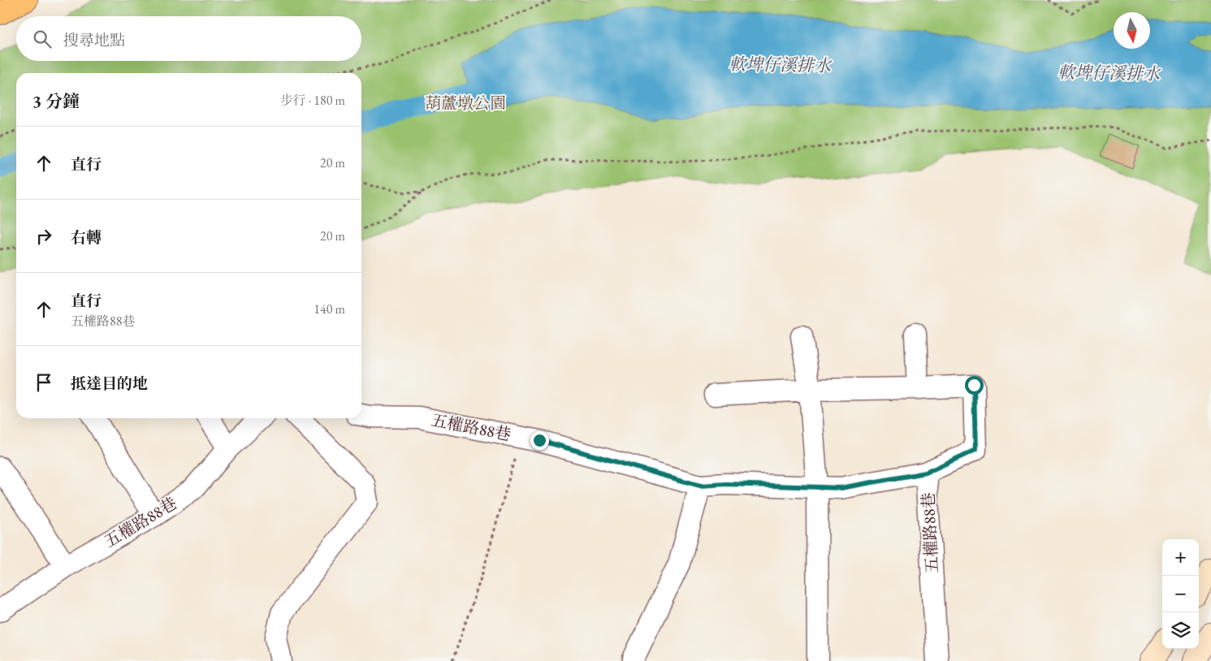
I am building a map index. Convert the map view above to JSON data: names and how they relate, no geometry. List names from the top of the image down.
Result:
{
  "streets": {
    "street": ["五權路88巷"]
  },
  "water": ["軟埤仔溪排水"],
  "parks": ["葫蘆墩公園"],
  "north": "bottom",
  "page": {
    "search": "搜尋地點",
    "heading": ["3 分鐘", "步行 · 180 m"],
    "list": [
      ["直行", "20 m"],
      ["右轉", "20 m"],
      ["直行", "五權路88巷", "140 m"],
      "抵達目的地"
    ],
    "map_buttons": ["+", "−"]
  }
}
